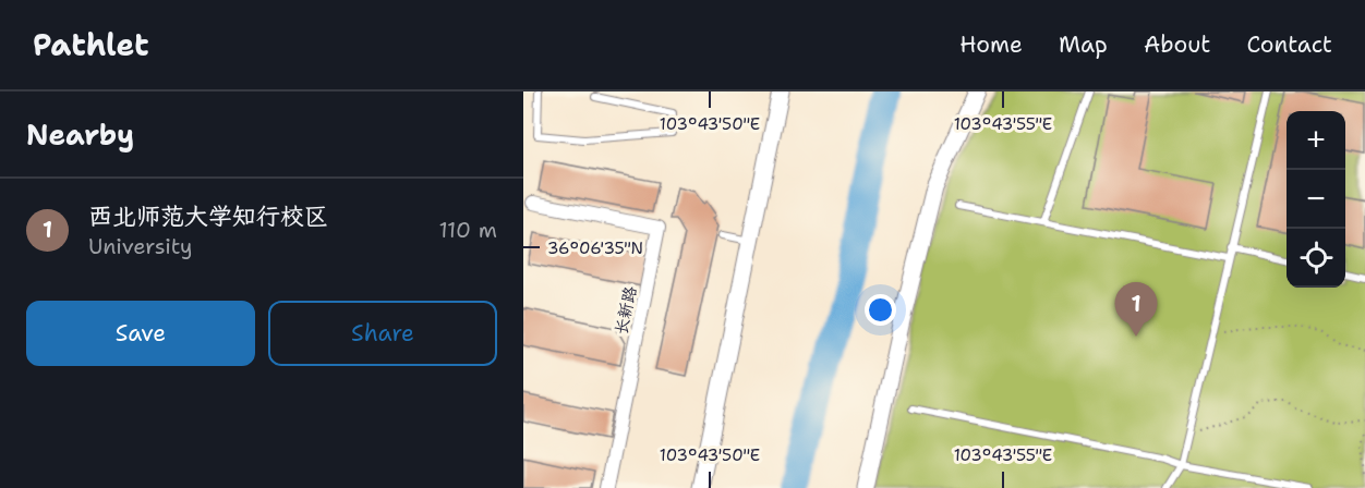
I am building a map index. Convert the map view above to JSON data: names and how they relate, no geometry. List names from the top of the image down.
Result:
{
  "streets": {
    "street": ["长新路"]
  },
  "page": {
    "header": "Pathlet",
    "nav": [
      "Home",
      "Map",
      "About",
      "Contact"
    ],
    "heading": "Nearby",
    "map_buttons": ["+", "−"],
    "list": [
      {
        "mark": "1",
        "name": "西北师范大学知行校区",
        "note": "University",
        "value": "110 m"
      }
    ],
    "buttons": ["Save", "Share"],
    "pins": "1"
  },
  "coordinates": ["103°43'50\"E", "103°43'55\"E", "36°06'35\"N"]
}
